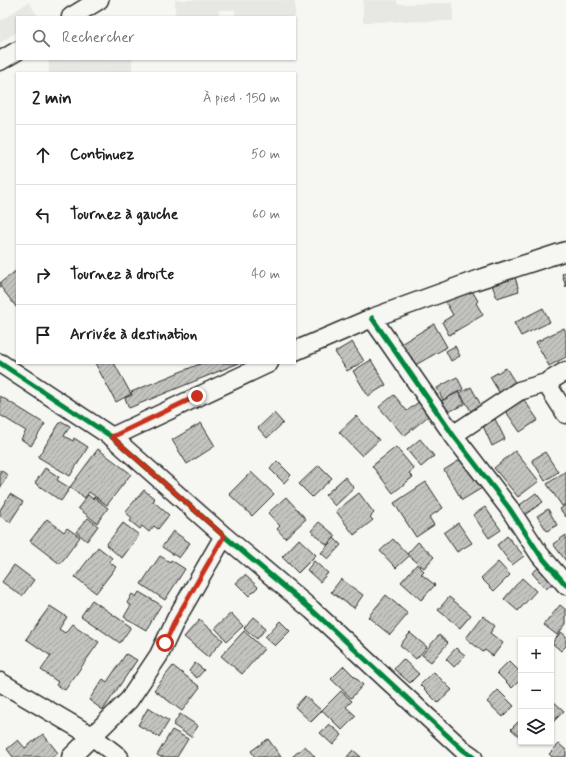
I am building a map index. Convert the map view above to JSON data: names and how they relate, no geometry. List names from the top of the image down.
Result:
{
  "page": {
    "search": "Rechercher",
    "heading": ["2 min", "À pied · 150 m"],
    "list": [
      ["Continuez", "50 m"],
      ["Tournez à gauche", "60 m"],
      ["Tournez à droite", "40 m"],
      "Arrivée à destination"
    ],
    "map_buttons": ["+", "−"]
  }
}
